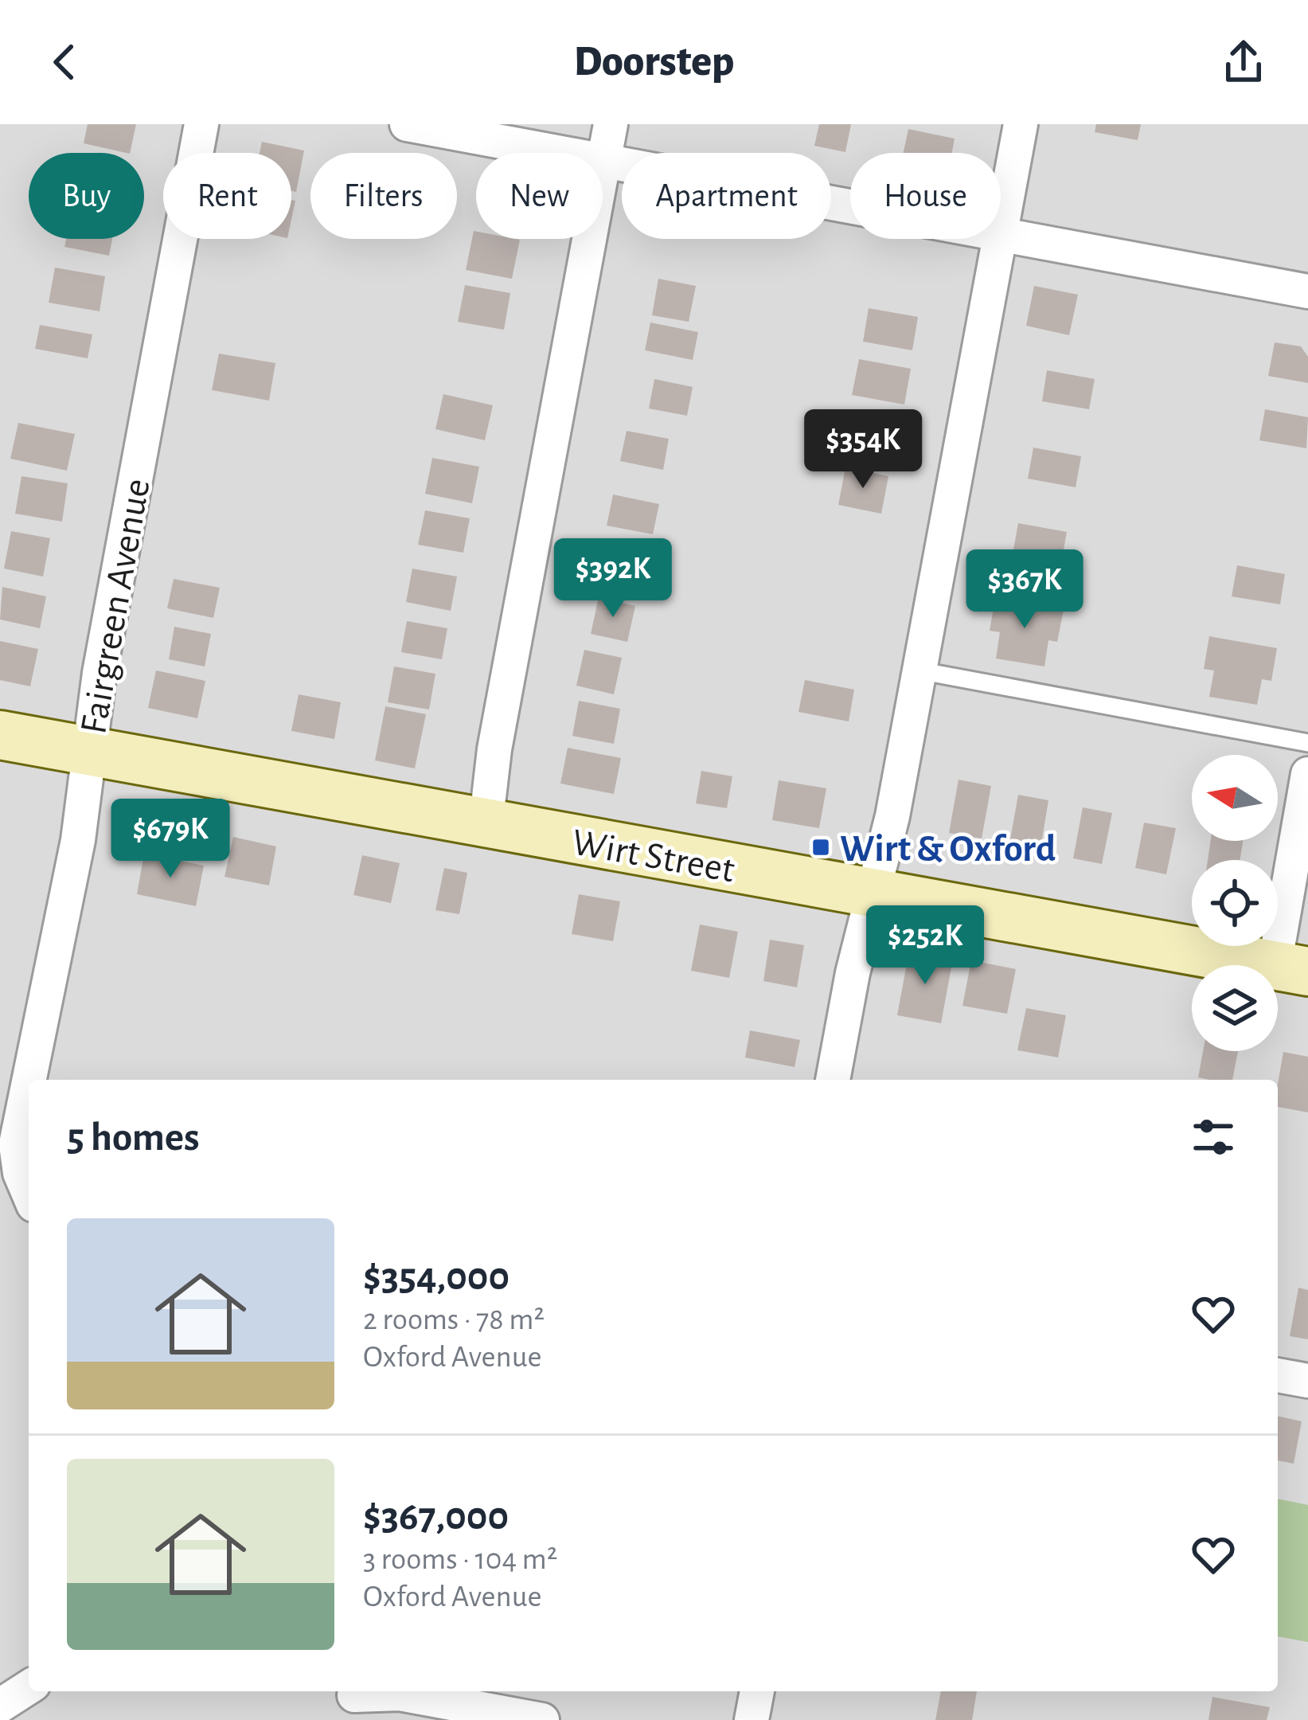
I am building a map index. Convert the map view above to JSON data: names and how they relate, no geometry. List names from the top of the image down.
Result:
{
  "streets": {
    "main road": ["Wirt Street"],
    "street": ["Fairgreen Avenue"]
  },
  "crossings": [
    ["Fairgreen Avenue", "Wirt Street"]
  ],
  "places": {
    "transit": ["Wirt & Oxford"]
  },
  "north": "left",
  "page": {
    "header": "Doorstep",
    "chip": [
      "Buy",
      "Rent",
      "Filters",
      "New",
      "Apartment",
      "House"
    ],
    "price": [
      "$354K",
      "$392K",
      "$367K",
      "$679K",
      "$252K"
    ],
    "heading": "5 homes",
    "list": [
      {
        "name": "$354,000",
        "note": "2 rooms · 78 m² · Oxford Avenue"
      },
      {
        "name": "$367,000",
        "note": "3 rooms · 104 m² · Oxford Avenue"
      }
    ]
  }
}
